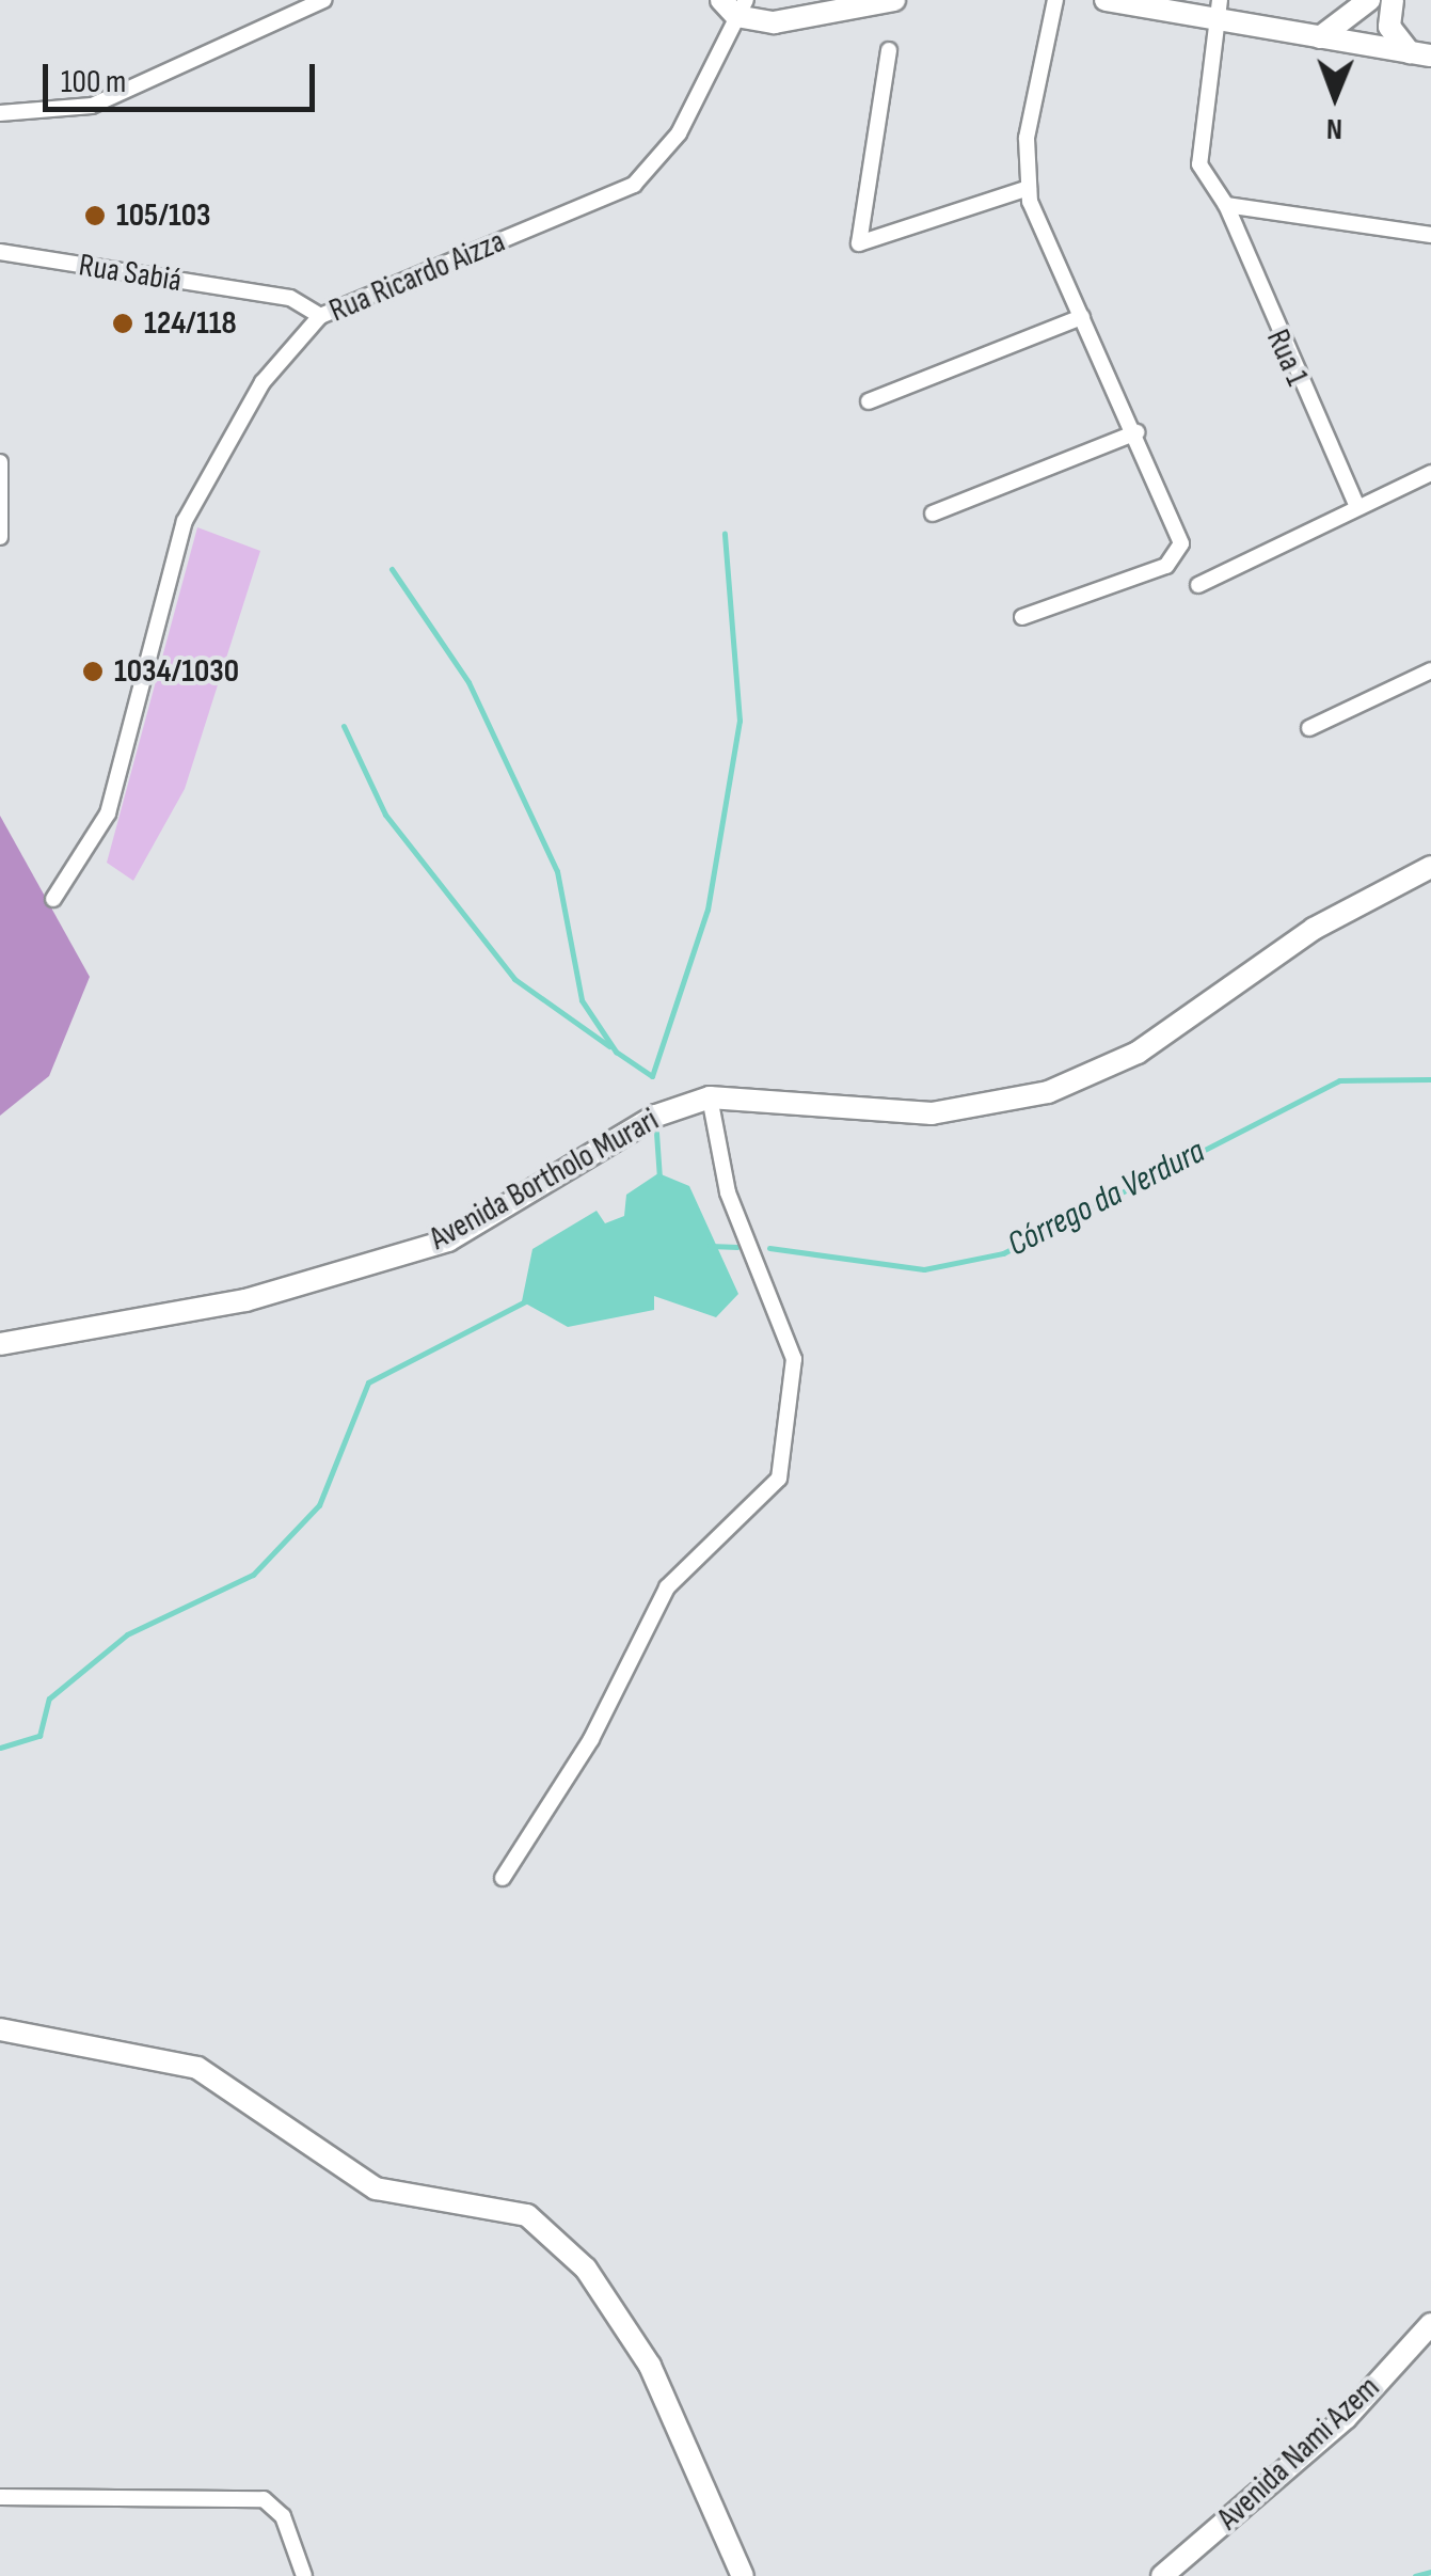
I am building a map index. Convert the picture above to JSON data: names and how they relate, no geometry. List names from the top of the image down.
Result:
{
  "streets": {
    "street": [
      "Rua Sabiá",
      "Rua Ricardo Aizza",
      "Rua 1",
      "Avenida Bortholo Murari",
      "Avenida Nami Azem"
    ]
  },
  "crossings": [
    ["Rua Sabiá", "Rua Ricardo Aizza"]
  ],
  "water": ["Córrego da Verdura"],
  "places": ["105/103", "124/118", "1034/1030"],
  "scale_bar": "100 m",
  "north": "bottom"
}
